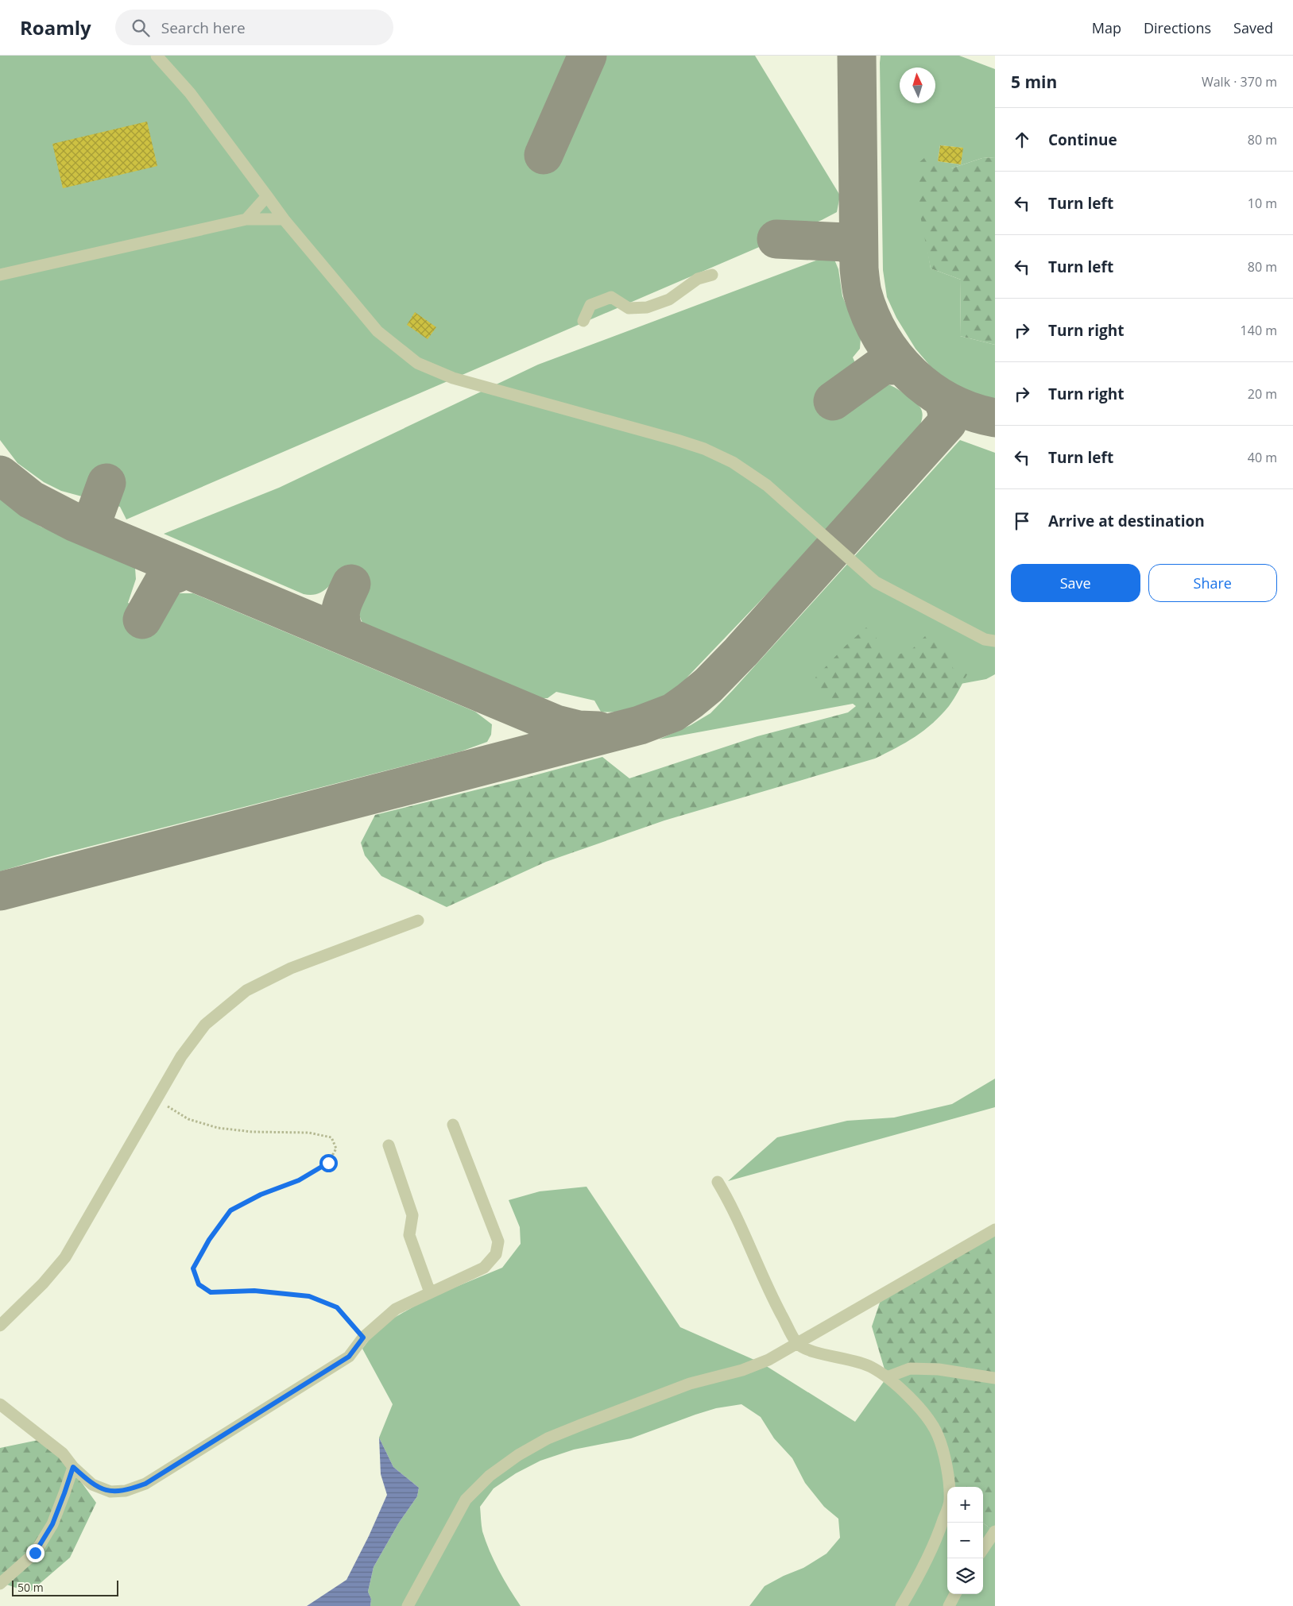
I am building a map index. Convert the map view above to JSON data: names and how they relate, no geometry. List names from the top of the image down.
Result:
{
  "scale_bar": "50 m",
  "north": "top",
  "page": {
    "header": "Roamly",
    "search": "Search here",
    "nav": ["Map", "Directions", "Saved"],
    "heading": ["5 min", "Walk · 370 m"],
    "list": [
      ["Continue", "80 m"],
      ["Turn left", "10 m"],
      ["Turn left", "80 m"],
      ["Turn right", "140 m"],
      ["Turn right", "20 m"],
      ["Turn left", "40 m"],
      "Arrive at destination"
    ],
    "buttons": ["Save", "Share"],
    "map_buttons": ["+", "−"],
    "scale": "50 m"
  }
}
